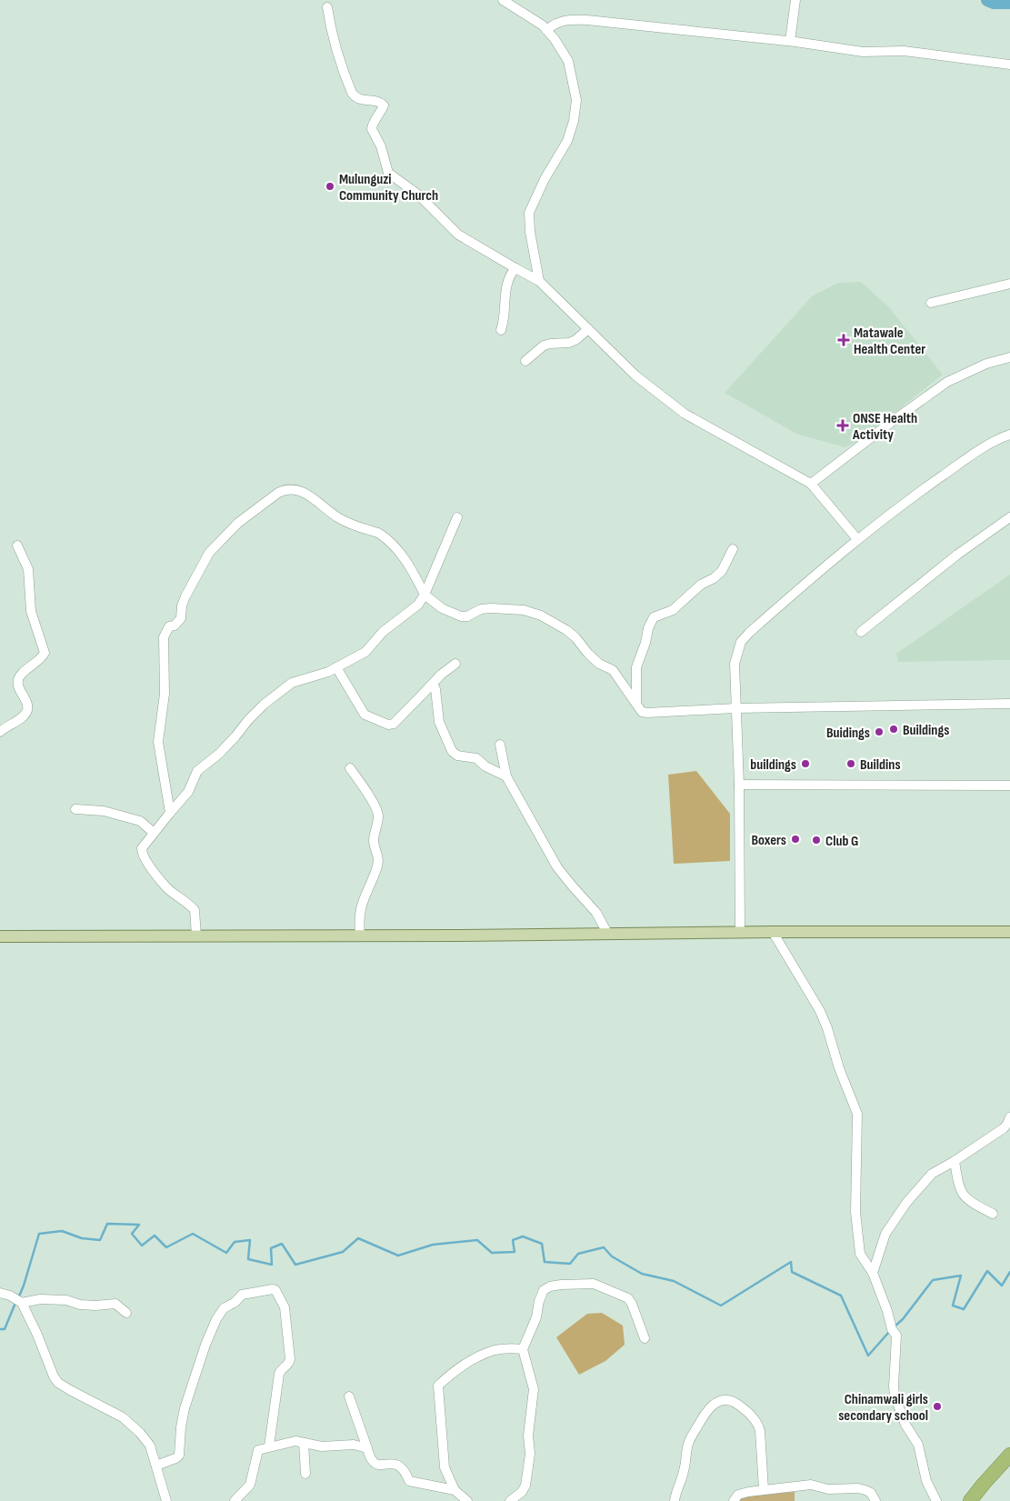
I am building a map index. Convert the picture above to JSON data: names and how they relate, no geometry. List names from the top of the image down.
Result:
{
  "places": {
    "other": [
      "Mulunguzi Community Church",
      "Buildings",
      "Buidings",
      "buildings",
      "Buildins",
      "Boxers",
      "Club G",
      "Chinamwali girls secondary school"
    ],
    "health": ["Matawale Health Center", "ONSE Health Activity"]
  }
}
